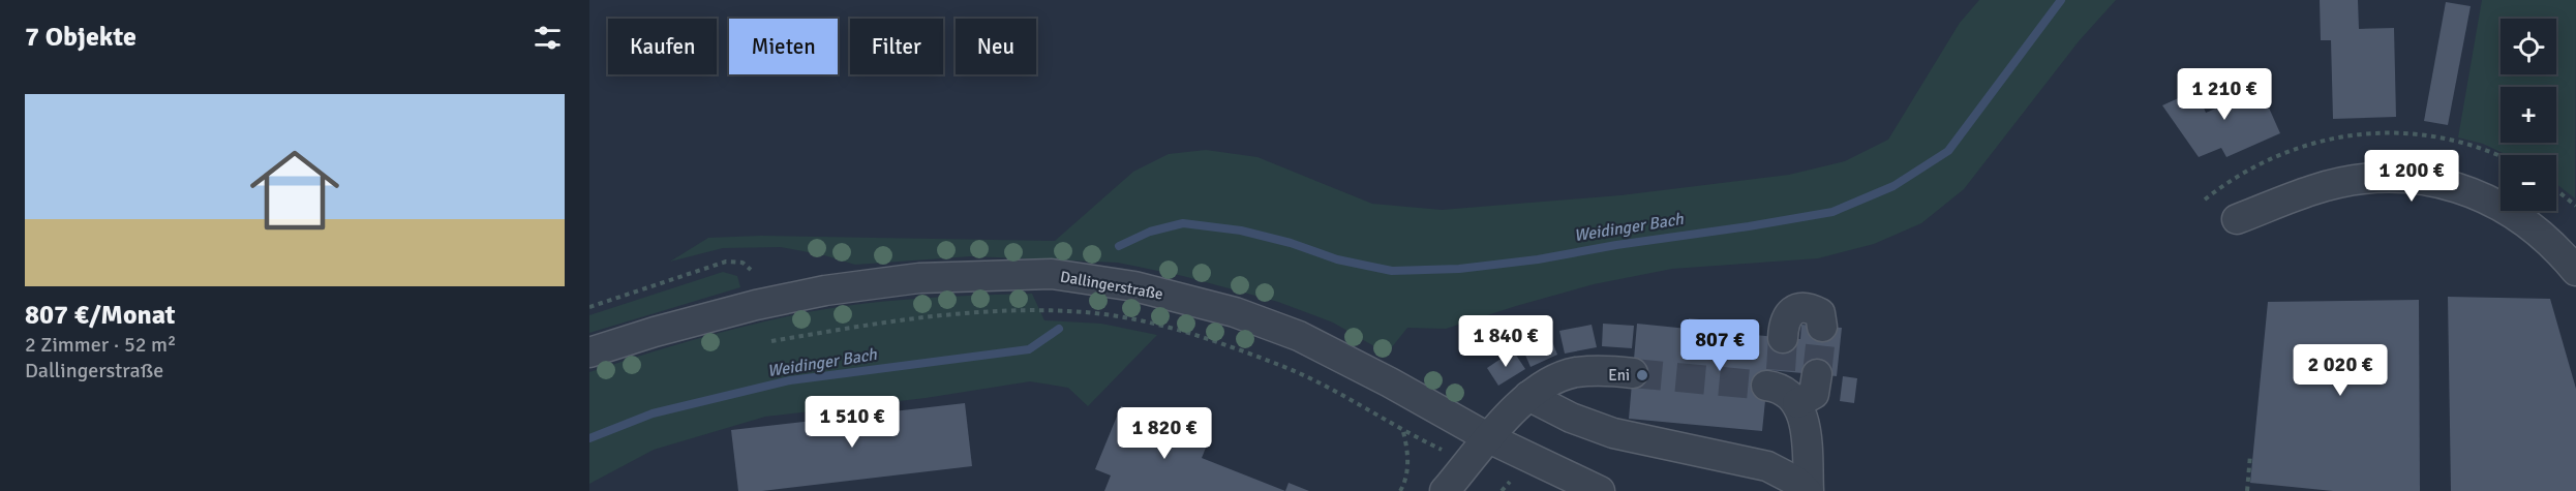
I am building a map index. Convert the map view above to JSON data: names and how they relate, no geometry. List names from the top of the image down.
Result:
{
  "streets": {
    "street": ["Dallingerstraße"]
  },
  "water": ["Weidinger Bach"],
  "places": ["Eni"],
  "page": {
    "heading": "7 Objekte",
    "map_buttons": ["+", "−"],
    "chip": [
      "Kaufen",
      "Mieten",
      "Filter",
      "Neu"
    ],
    "price": [
      "1 210 €",
      "1 200 €",
      "1 840 €",
      "807 €",
      "2 020 €",
      "1 510 €",
      "1 820 €"
    ],
    "list": [
      {
        "name": "807 €/Monat",
        "note": "2 Zimmer · 52 m² · Dallingerstraße"
      }
    ]
  }
}
